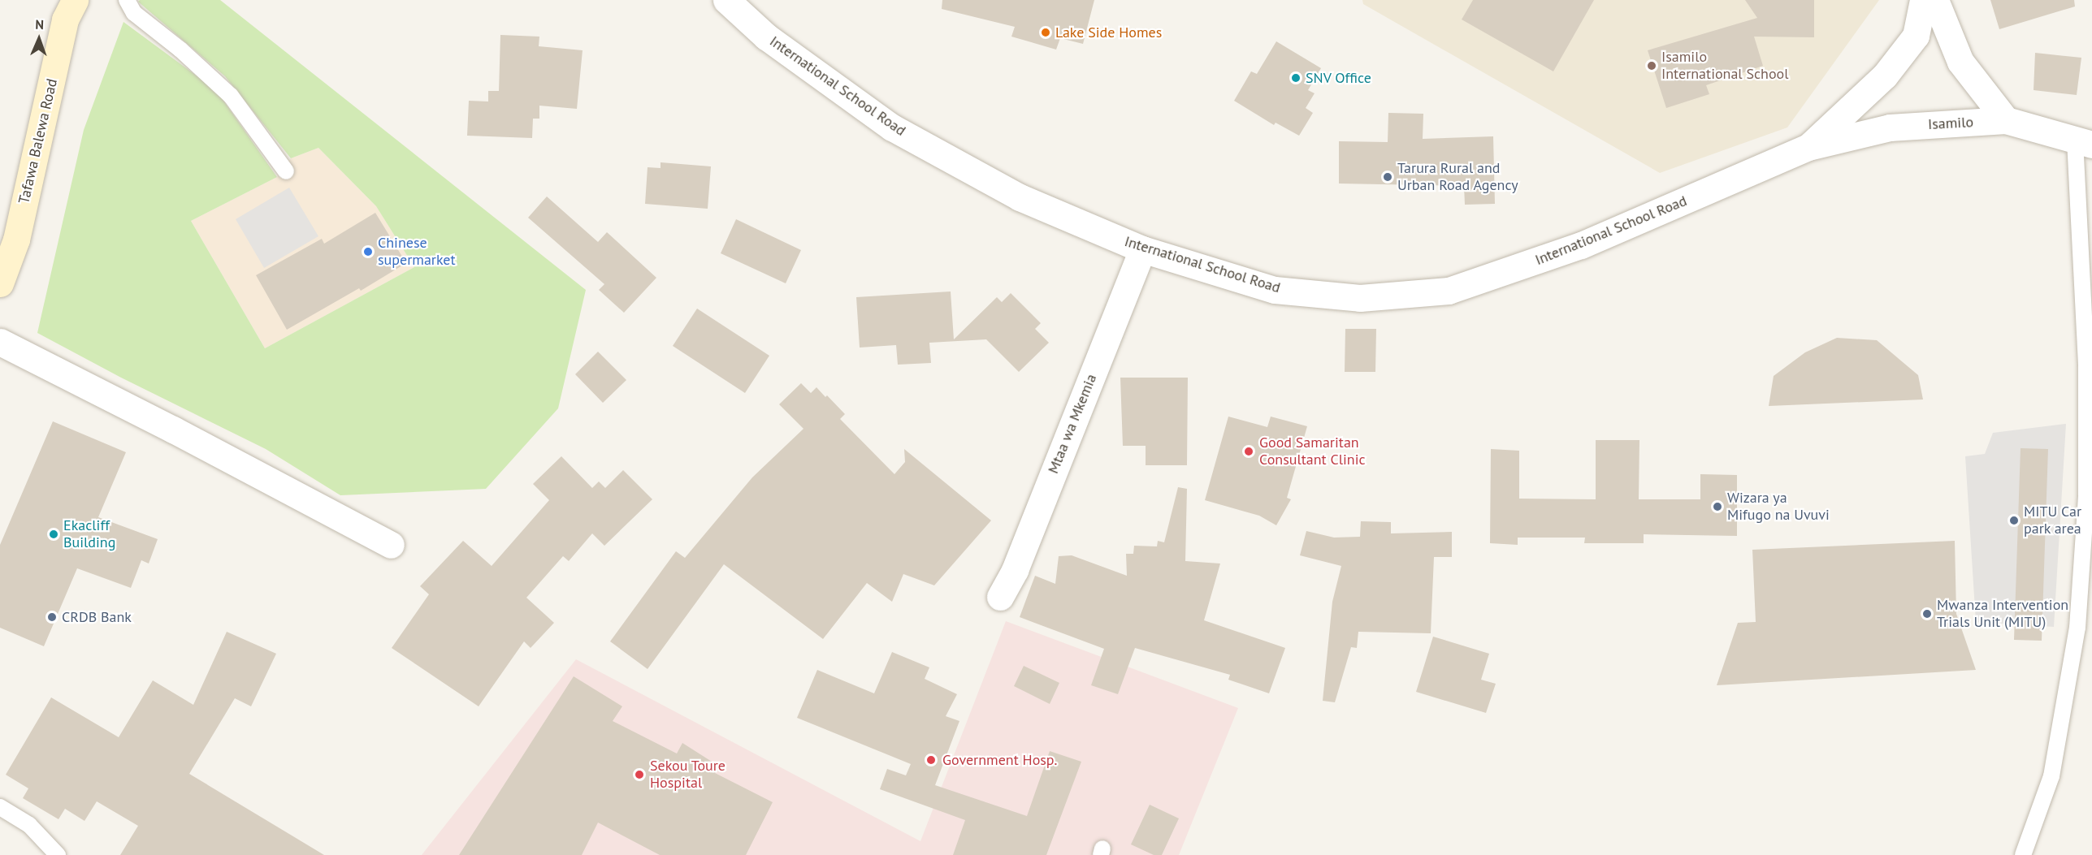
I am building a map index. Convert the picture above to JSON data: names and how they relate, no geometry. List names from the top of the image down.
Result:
{
  "streets": {
    "main road": ["Tafawa Balewa Road"],
    "street": ["International School Road", "Isamilo", "Mtaa wa Mkemia"]
  },
  "crossings": [
    ["International School Road", "Isamilo"],
    ["International School Road", "Mtaa wa Mkemia"]
  ],
  "places": [
    "Lake Side Homes",
    "Isamilo International School",
    "SNV Office",
    "Tarura Rural and Urban Road Agency",
    "Chinese supermarket",
    "Good Samaritan Consultant Clinic",
    "Wizara ya Mifugo na Uvuvi",
    "MITU Car park area",
    "Ekacliff Building",
    "Mwanza Intervention Trials Unit (MITU)",
    "CRDB Bank",
    "Government Hosp.",
    "Sekou Toure Hospital"
  ],
  "north": "top"
}
